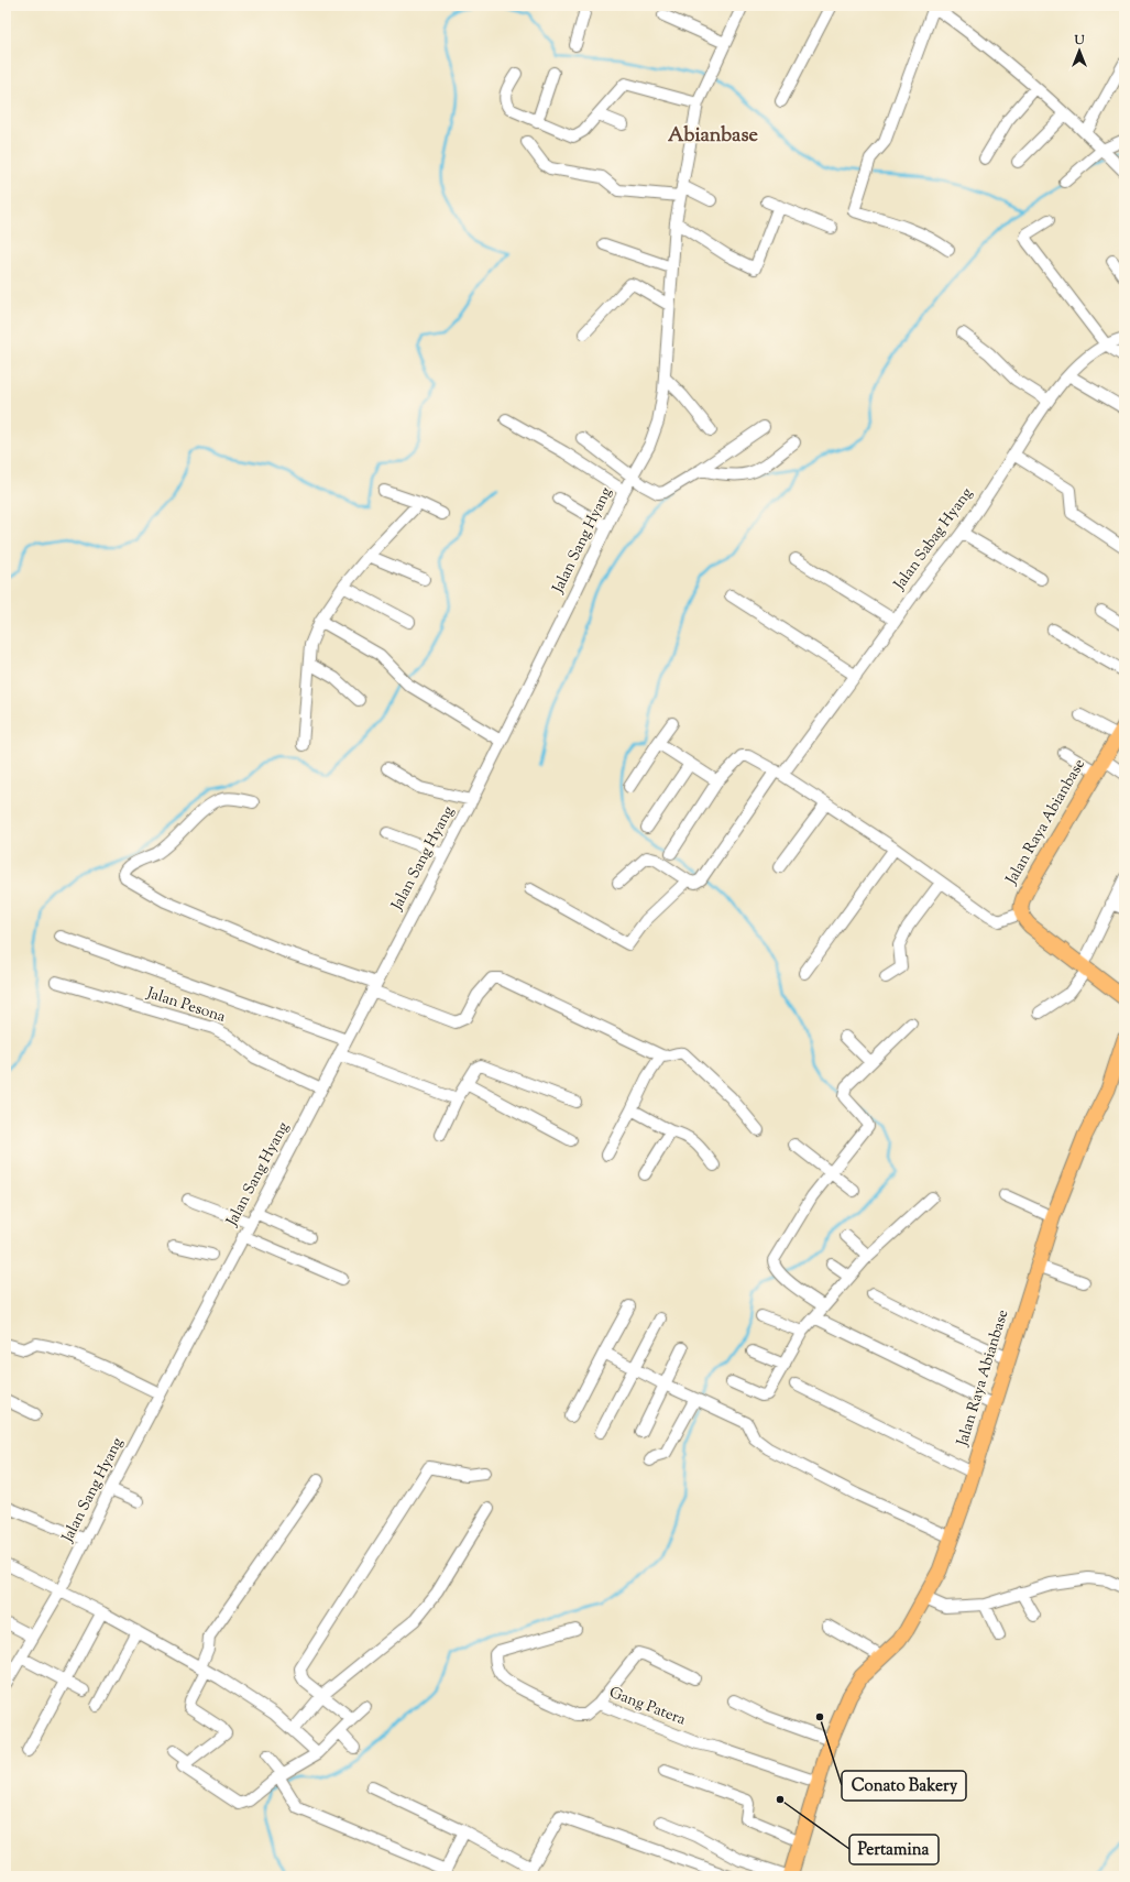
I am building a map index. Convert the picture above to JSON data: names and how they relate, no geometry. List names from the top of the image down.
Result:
{
  "streets": {
    "main road": ["Jalan Raya Abianbase"],
    "street": [
      "Jalan Sabag Hyang",
      "Jalan Sang Hyang",
      "Jalan Pesona",
      "Gang Patera"
    ]
  },
  "crossings": [
    ["Jalan Sang Hyang", "Jalan Pesona"],
    ["Jalan Raya Abianbase", "Gang Patera"]
  ],
  "districts": ["Abianbase"],
  "places": ["Conato Bakery", "Pertamina"],
  "north": "top"
}
